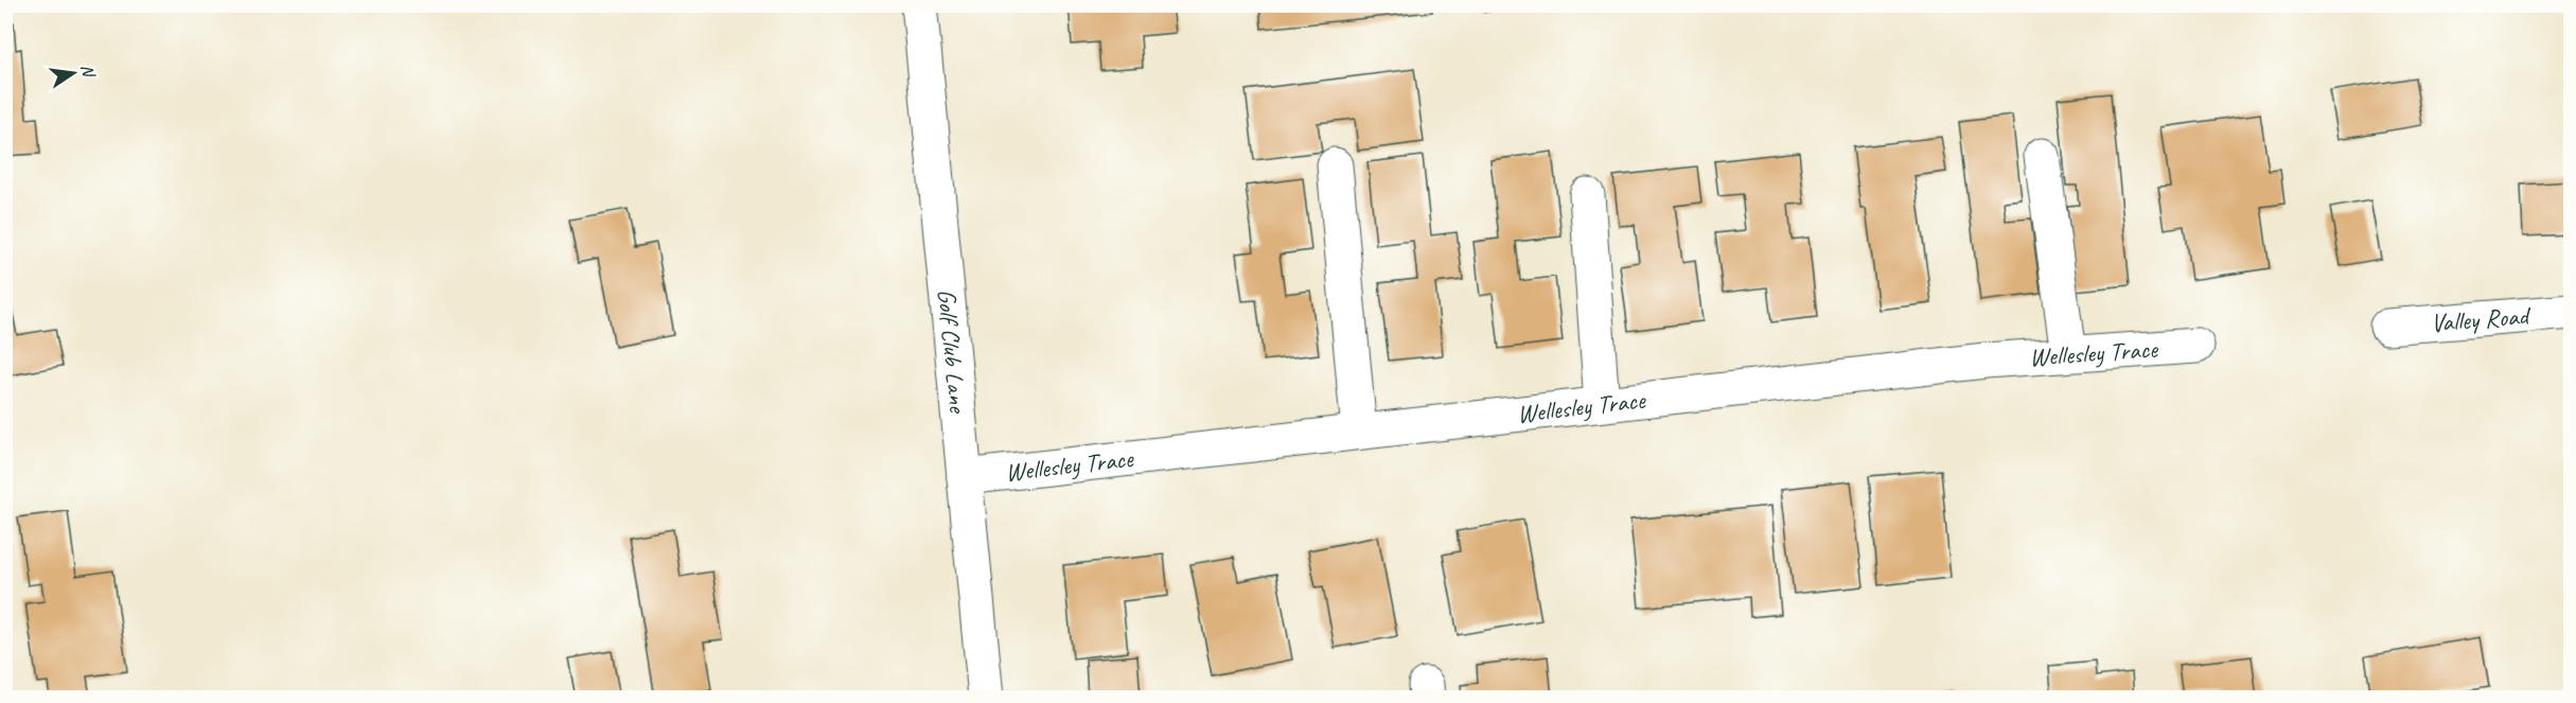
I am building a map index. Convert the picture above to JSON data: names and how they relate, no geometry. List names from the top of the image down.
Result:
{
  "streets": {
    "street": ["Valley Road", "Golf Club Lane", "Wellesley Trace"]
  },
  "crossings": [
    ["Golf Club Lane", "Wellesley Trace"]
  ],
  "north": "right"
}
